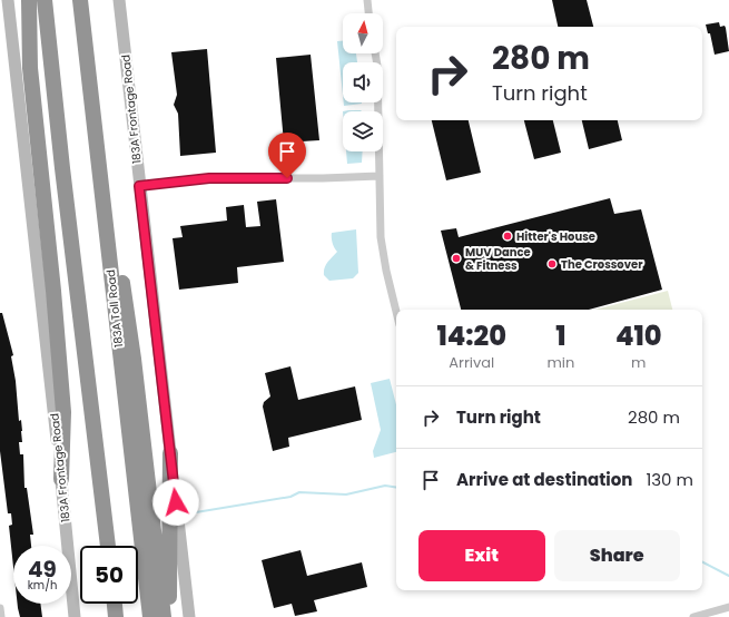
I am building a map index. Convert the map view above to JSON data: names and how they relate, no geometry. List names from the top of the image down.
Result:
{
  "streets": {
    "highway": ["183A Toll Road"],
    "main road": ["183A Frontage Road"]
  },
  "places": ["Hitter's House", "MUV Dance & Fitness", "The Crossover"],
  "north": "top",
  "page": {
    "turn": ["280 m", "Turn right"],
    "eta": [
      "14:20",
      "Arrival",
      "1",
      "min",
      "410",
      "m"
    ],
    "list": [
      {
        "name": "Turn right",
        "value": "280 m"
      },
      {
        "name": "Arrive at destination",
        "value": "130 m"
      }
    ],
    "buttons": ["Exit", "Share"],
    "speed": "49 km/h",
    "limit": "50"
  }
}
